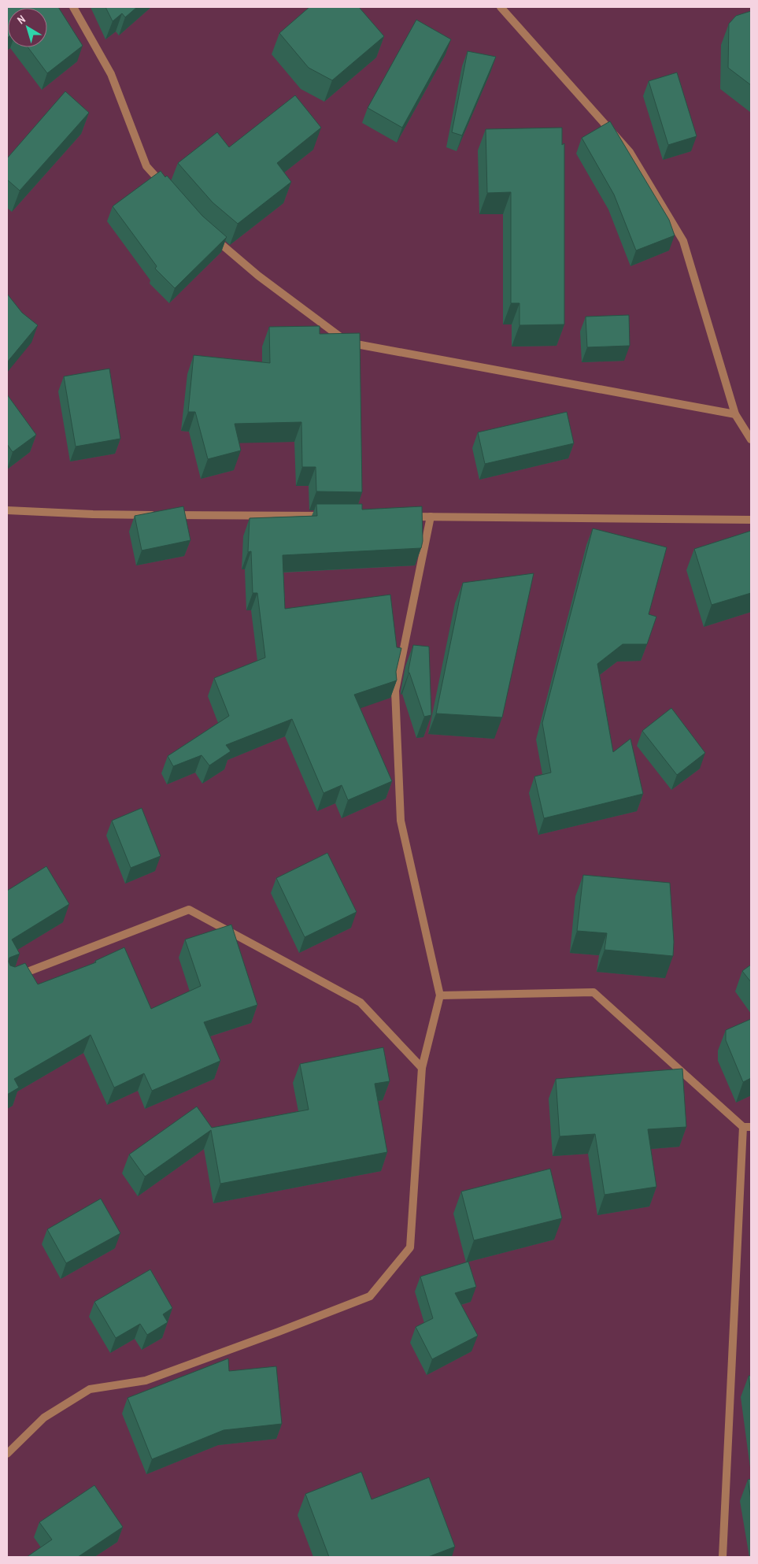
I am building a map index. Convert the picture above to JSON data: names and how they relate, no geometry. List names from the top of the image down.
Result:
{
  "north": "top left"
}
